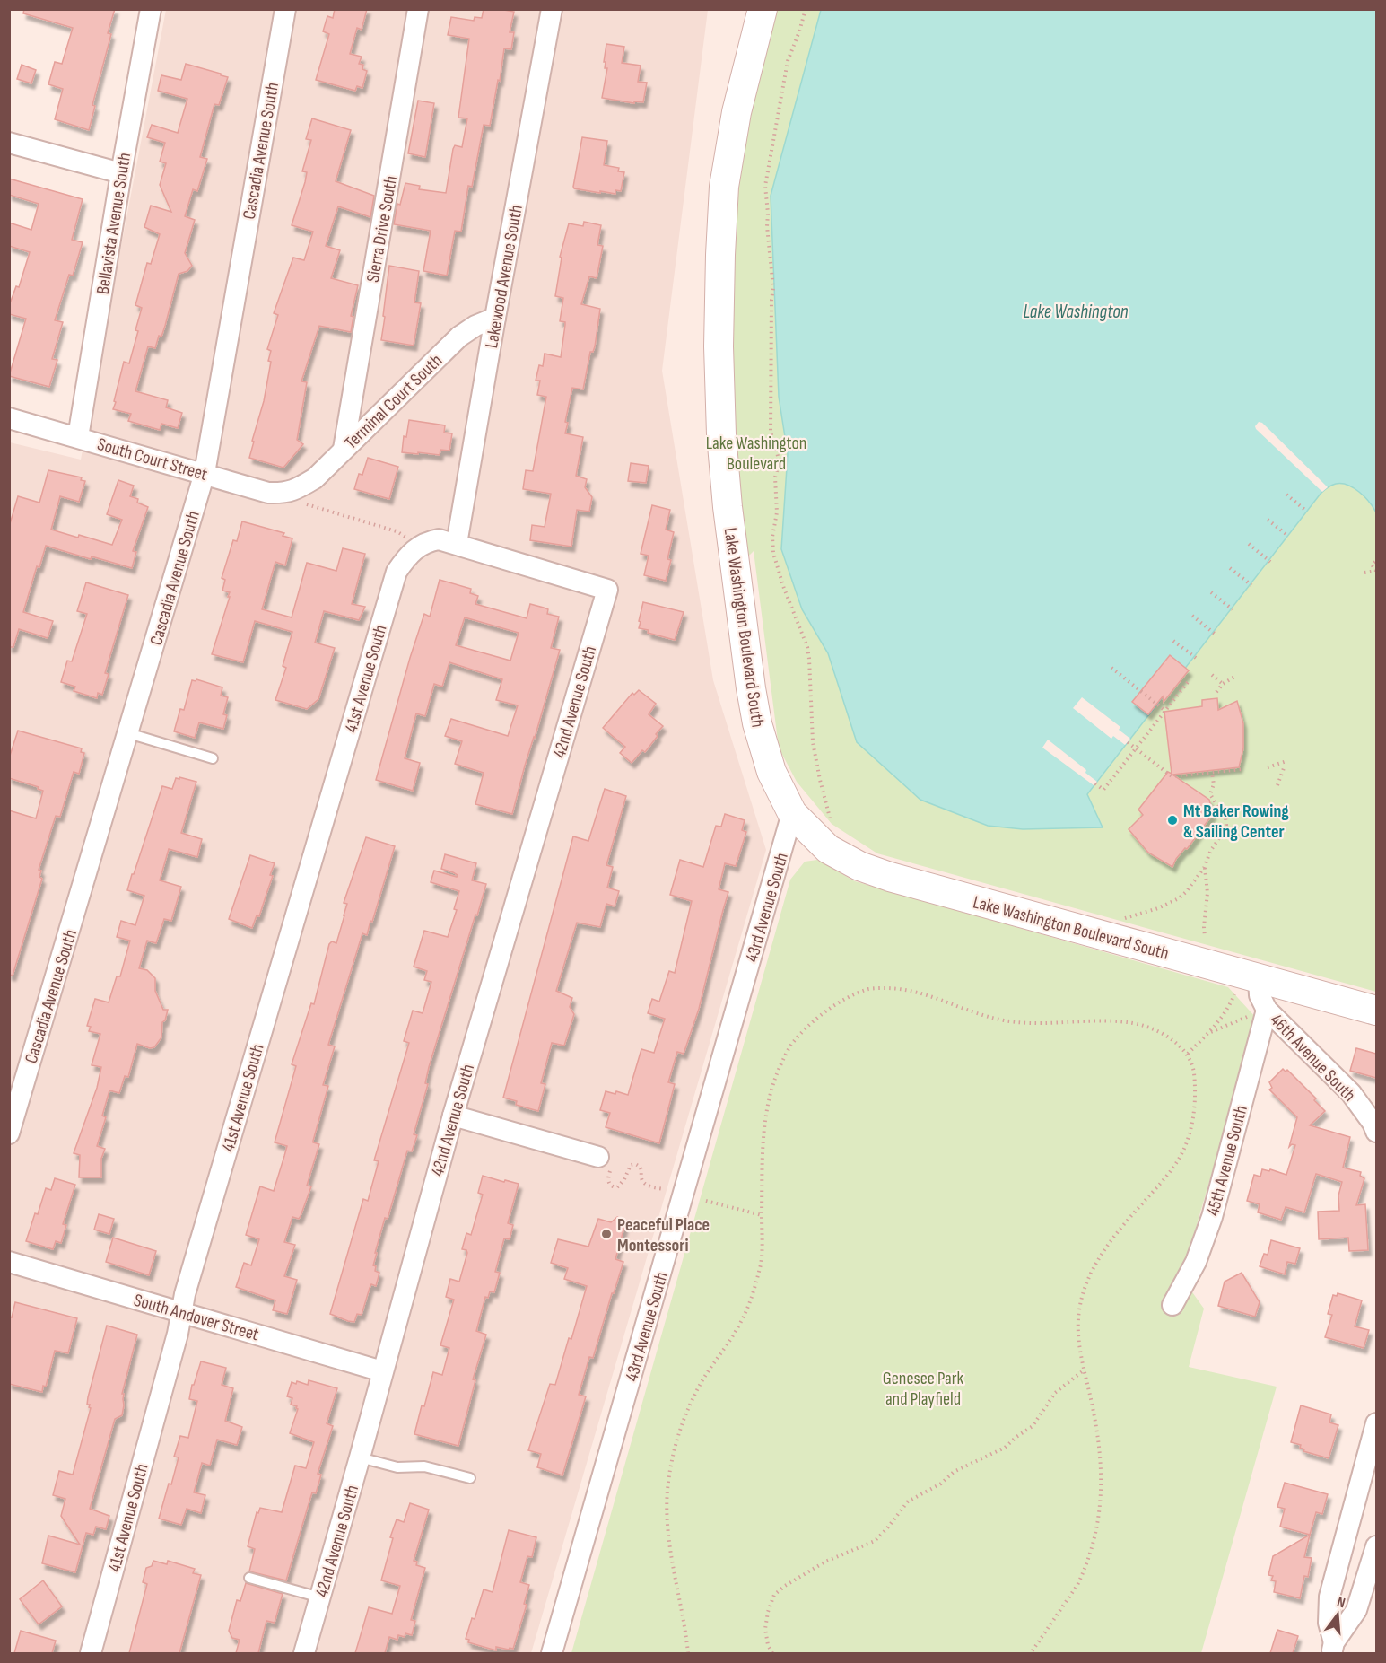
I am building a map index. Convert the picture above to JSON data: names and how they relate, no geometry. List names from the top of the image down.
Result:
{
  "streets": {
    "main road": ["Lake Washington Boulevard South"],
    "street": [
      "Cascadia Avenue South",
      "Bellavista Avenue South",
      "Sierra Drive South",
      "Lakewood Avenue South",
      "Terminal Court South",
      "South Court Street",
      "41st Avenue South",
      "42nd Avenue South",
      "43rd Avenue South",
      "46th Avenue South",
      "45th Avenue South",
      "South Andover Street"
    ]
  },
  "crossings": [
    ["Cascadia Avenue South", "South Court Street"],
    ["Bellavista Avenue South", "South Court Street"],
    ["Sierra Drive South", "Terminal Court South"],
    ["Lakewood Avenue South", "Terminal Court South"],
    ["Lakewood Avenue South", "41st Avenue South"],
    ["Lakewood Avenue South", "42nd Avenue South"],
    ["Terminal Court South", "South Court Street"],
    ["Lake Washington Boulevard South", "43rd Avenue South"],
    ["Lake Washington Boulevard South", "46th Avenue South"],
    ["41st Avenue South", "42nd Avenue South"],
    ["41st Avenue South", "South Andover Street"],
    ["42nd Avenue South", "South Andover Street"],
    ["46th Avenue South", "45th Avenue South"]
  ],
  "water": ["Lake Washington"],
  "parks": ["Lake Washington Boulevard", "Genesee Park and Playfield"],
  "places": ["Mt Baker Rowing & Sailing Center", "Peaceful Place Montessori"],
  "north": "top"
}
